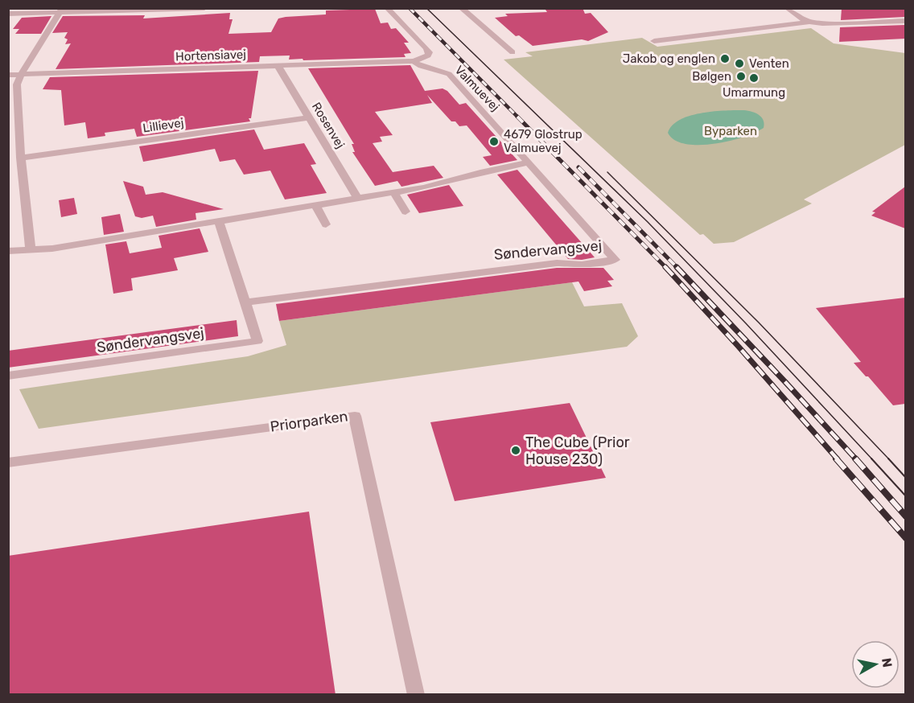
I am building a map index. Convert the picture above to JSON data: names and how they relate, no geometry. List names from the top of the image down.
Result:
{
  "streets": {
    "street": [
      "Hortensiavej",
      "Valmuevej",
      "Lillievej",
      "Rosenvej",
      "Søndervangsvej",
      "Priorparken"
    ]
  },
  "crossings": [
    ["Hortensiavej", "Valmuevej"],
    ["Hortensiavej", "Rosenvej"],
    ["Valmuevej", "Søndervangsvej"],
    ["Lillievej", "Rosenvej"]
  ],
  "parks": ["Byparken"],
  "places": [
    "Jakob og englen",
    "Venten",
    "Bølgen",
    "Umarmung",
    "4679 Glostrup Valmuevej",
    "The Cube (Prior House 230)"
  ],
  "north": "right"
}
